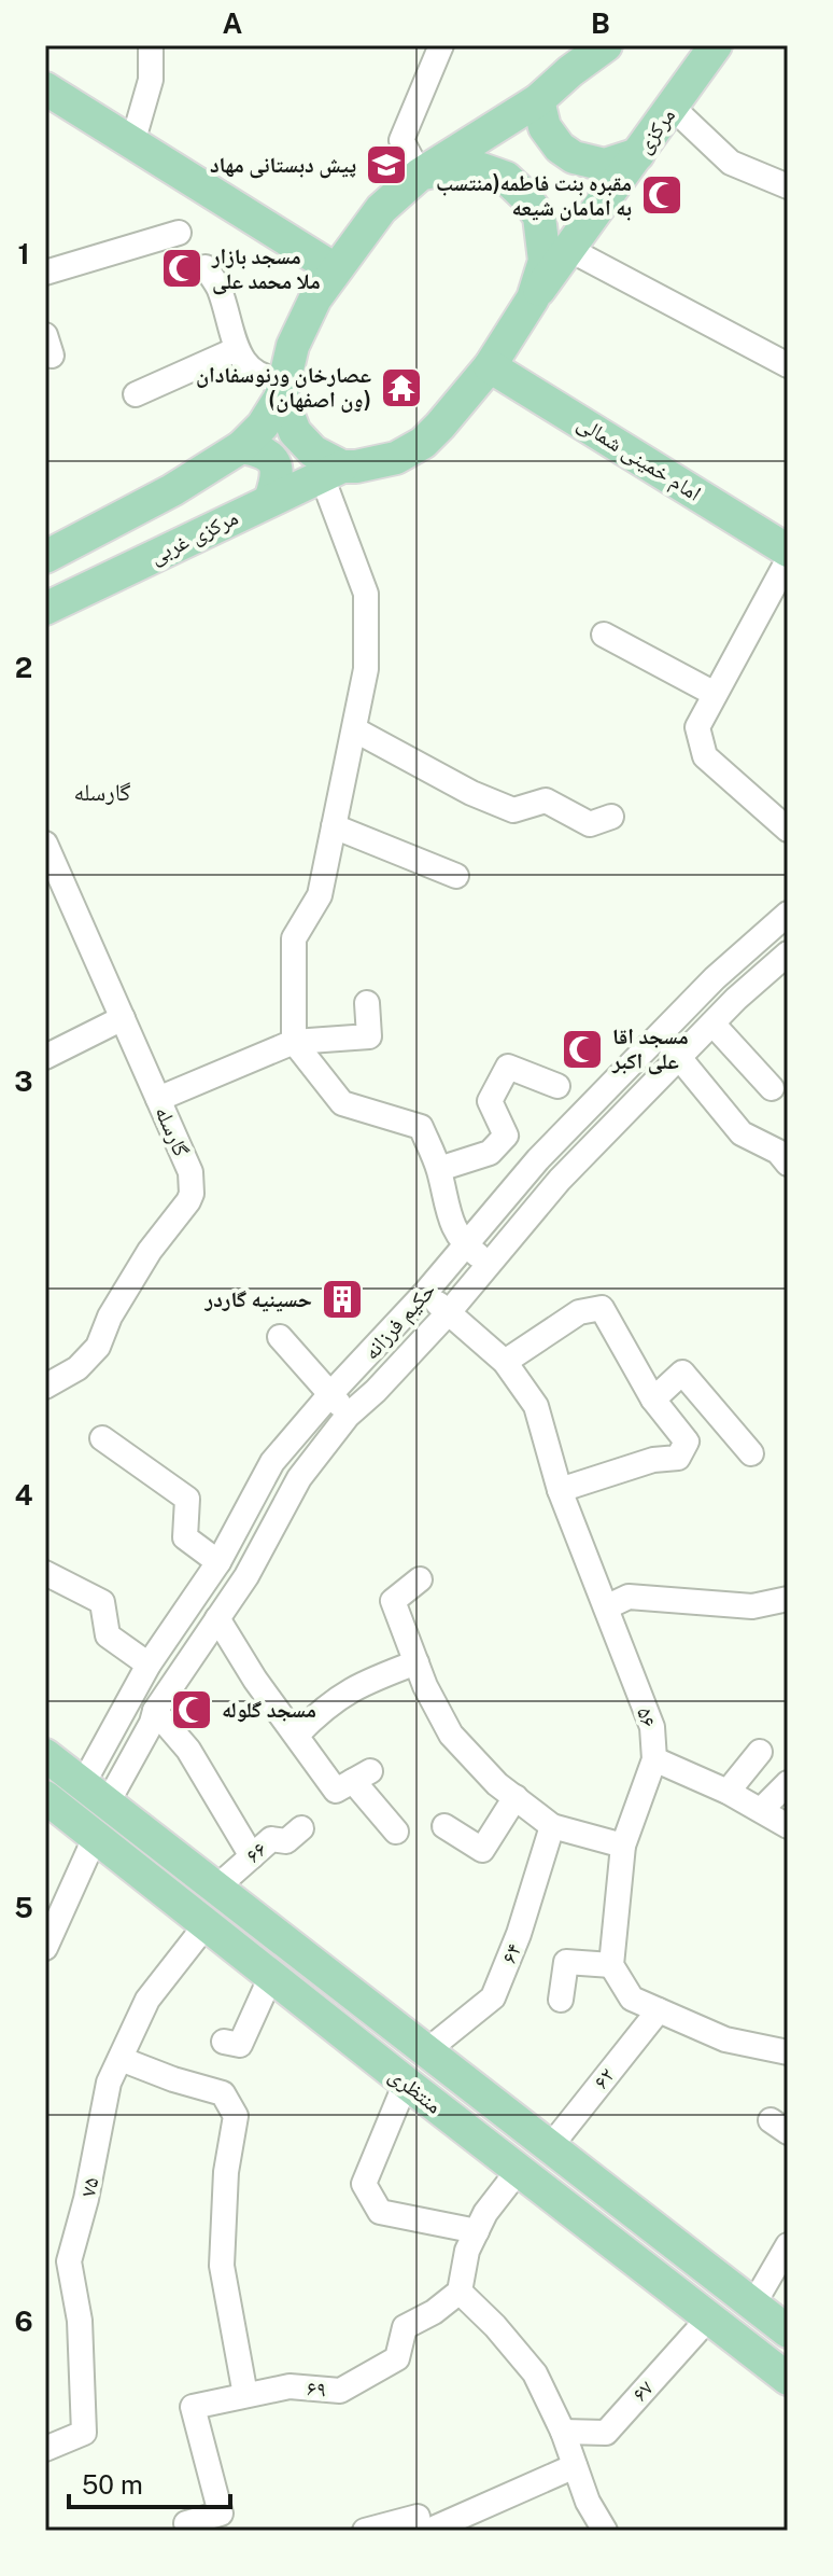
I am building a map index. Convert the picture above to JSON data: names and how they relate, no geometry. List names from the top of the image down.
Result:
{
  "streets": {
    "main road": [
      "مرکزی",
      "امام خمینی شمالی",
      "مرکزی غربی",
      "منتظری"
    ],
    "street": [
      "گارسله",
      "حکیم فرزانه",
      "۵۶",
      "۶۶",
      "۶۴",
      "۶۲",
      "۷۵",
      "۶۹",
      "۶۷"
    ]
  },
  "crossings": [
    ["مرکزی", "امام خمینی شمالی"],
    ["مرکزی", "مرکزی غربی"],
    ["امام خمینی شمالی", "مرکزی غربی"],
    ["حکیم فرزانه", "۵۶"],
    ["حکیم فرزانه", "منتظری"],
    ["۶۶", "منتظری"],
    ["۶۴", "منتظری"],
    ["۶۲", "منتظری"],
    ["منتظری", "۷۵"],
    ["منتظری", "۶۷"]
  ],
  "districts": ["گارسله"],
  "places": {
    "school or university": ["پیش دبستانی مهاد"],
    "mosque": [
      "مقبره بنت فاطمه(منتسب به امامان شیعه",
      "مسجد بازار ملا محمد علی",
      "مسجد اقا علی اکبر",
      "مسجد گلوله"
    ],
    "temple": ["عصارخان ورنوسفادان (ون اصفهان)"],
    "building": ["حسینیه گاردر"]
  },
  "scale_bar": "50 m",
  "grid": {
    "columns": ["A", "B"],
    "rows": [
      "1",
      "2",
      "3",
      "4",
      "5",
      "6"
    ]
  }
}
